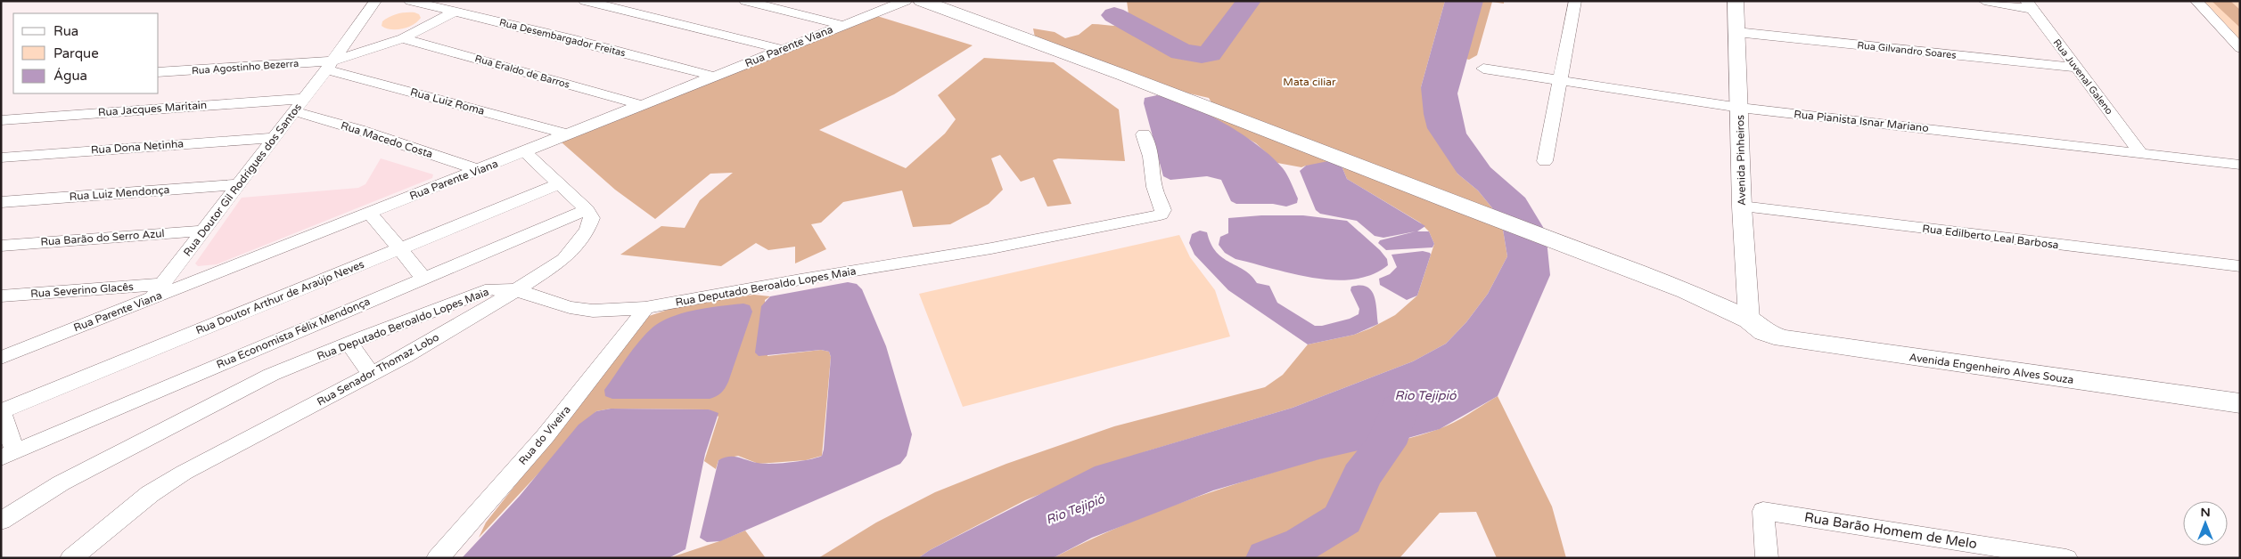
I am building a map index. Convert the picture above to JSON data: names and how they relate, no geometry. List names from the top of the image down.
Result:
{
  "streets": {
    "main road": ["Avenida Engenheiro Alves Souza"],
    "street": [
      "Rua Desembargador Freitas",
      "Rua Parente Viana",
      "Rua Gilvandro Soares",
      "Rua Agostinho Bezerra",
      "Rua Eraldo de Barros",
      "Rua Juvenal Galeno",
      "Rua Luiz Roma",
      "Rua Jacques Maritain",
      "Rua Pianista Isnar Mariano",
      "Rua Macedo Costa",
      "Rua Dona Netinha",
      "Avenida Pinheiros",
      "Rua Doutor Gil Rodrigues dos Santos",
      "Rua Luiz Mendonça",
      "Rua Edilberto Leal Barbosa",
      "Rua Barão do Serro Azul",
      "Rua Deputado Beroaldo Lopes Maia",
      "Rua Severino Glacês",
      "Rua Doutor Arthur de Araújo Neves",
      "Rua Economista Félix Mendonça",
      "Rua Senador Thomaz Lobo",
      "Rua do Viveira",
      "Rua Barão Homem de Melo"
    ]
  },
  "crossings": [
    ["Rua Desembargador Freitas", "Rua Parente Viana"],
    ["Rua Parente Viana", "Rua Eraldo de Barros"],
    ["Rua Parente Viana", "Rua Luiz Roma"],
    ["Rua Parente Viana", "Rua Macedo Costa"],
    ["Rua Parente Viana", "Rua Doutor Gil Rodrigues dos Santos"],
    ["Rua Gilvandro Soares", "Rua Juvenal Galeno"],
    ["Rua Gilvandro Soares", "Avenida Pinheiros"],
    ["Rua Agostinho Bezerra", "Rua Luiz Roma"],
    ["Rua Agostinho Bezerra", "Rua Doutor Gil Rodrigues dos Santos"],
    ["Rua Juvenal Galeno", "Rua Pianista Isnar Mariano"],
    ["Rua Luiz Roma", "Rua Doutor Gil Rodrigues dos Santos"],
    ["Rua Jacques Maritain", "Rua Doutor Gil Rodrigues dos Santos"],
    ["Rua Pianista Isnar Mariano", "Avenida Pinheiros"],
    ["Rua Macedo Costa", "Rua Doutor Gil Rodrigues dos Santos"],
    ["Rua Dona Netinha", "Rua Doutor Gil Rodrigues dos Santos"],
    ["Avenida Pinheiros", "Rua Edilberto Leal Barbosa"],
    ["Avenida Pinheiros", "Avenida Engenheiro Alves Souza"],
    ["Rua Doutor Gil Rodrigues dos Santos", "Rua Luiz Mendonça"],
    ["Rua Doutor Gil Rodrigues dos Santos", "Rua Barão do Serro Azul"],
    ["Rua Doutor Gil Rodrigues dos Santos", "Rua Severino Glacês"],
    ["Rua Deputado Beroaldo Lopes Maia", "Rua Senador Thomaz Lobo"],
    ["Rua Deputado Beroaldo Lopes Maia", "Rua do Viveira"],
    ["Rua Economista Félix Mendonça", "Rua Senador Thomaz Lobo"]
  ],
  "water": ["Rio Tejipió"],
  "parks": ["Mata ciliar"],
  "legend": ["Rua", "Parque", "Água"],
  "north": "top"
}
